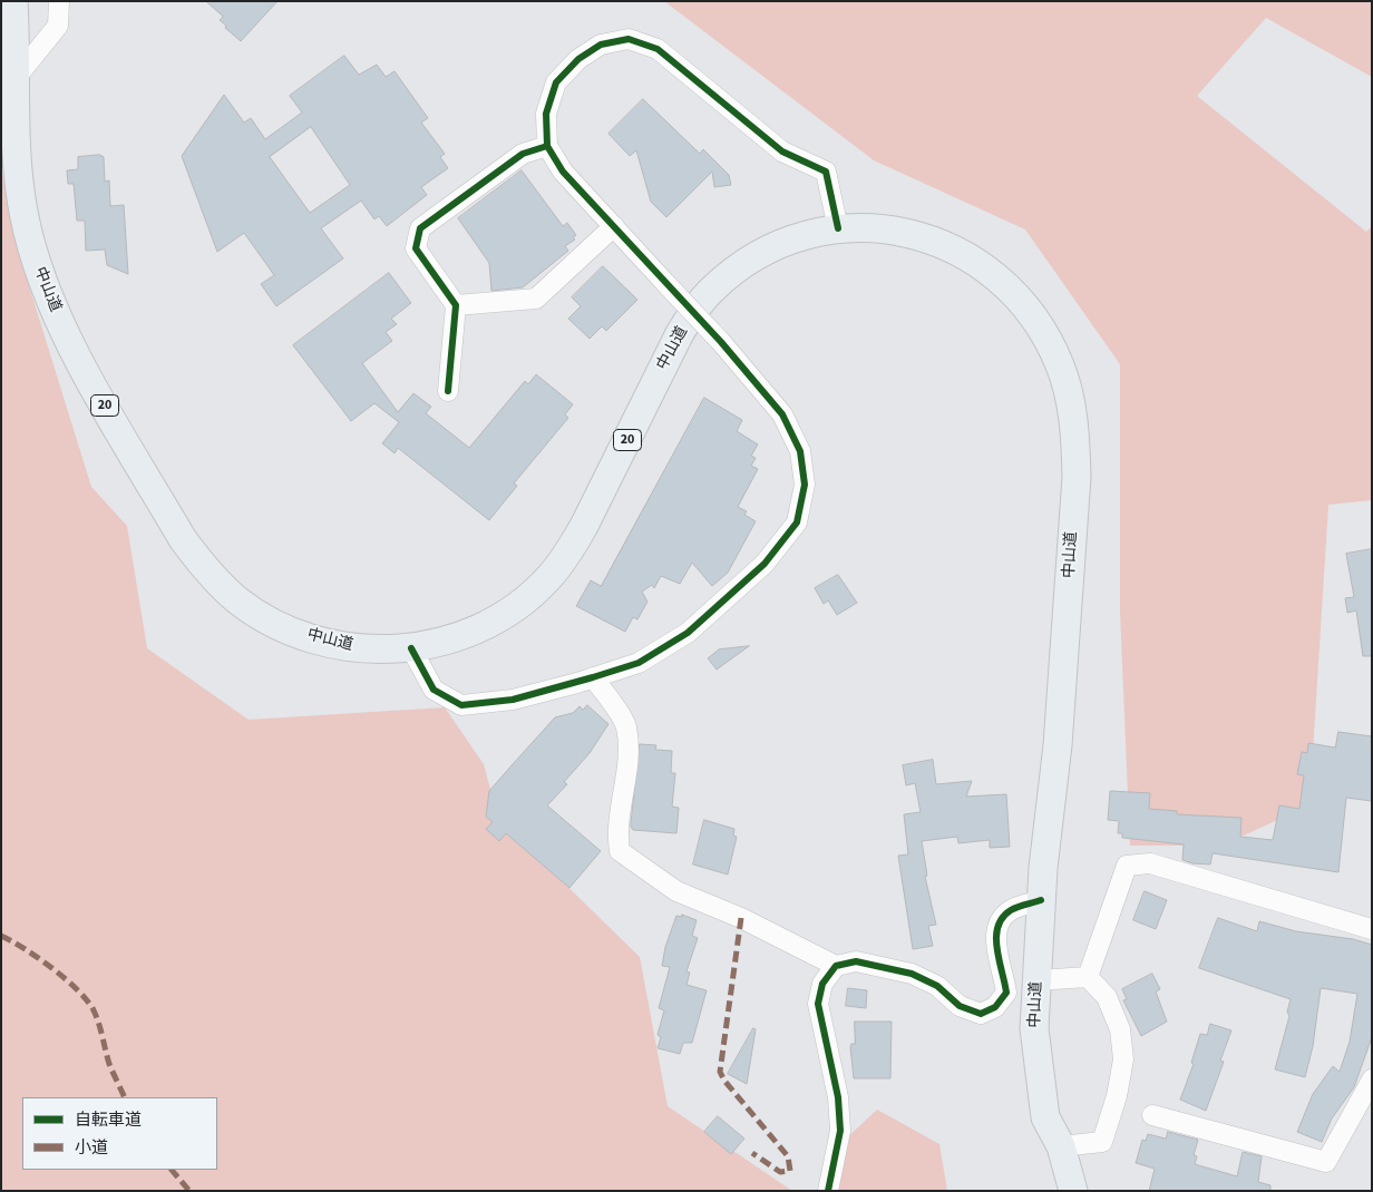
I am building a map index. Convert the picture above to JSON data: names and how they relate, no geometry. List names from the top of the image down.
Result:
{
  "streets": {
    "highway": ["中山道", "20"]
  },
  "legend": ["自転車道", "小道"]
}
